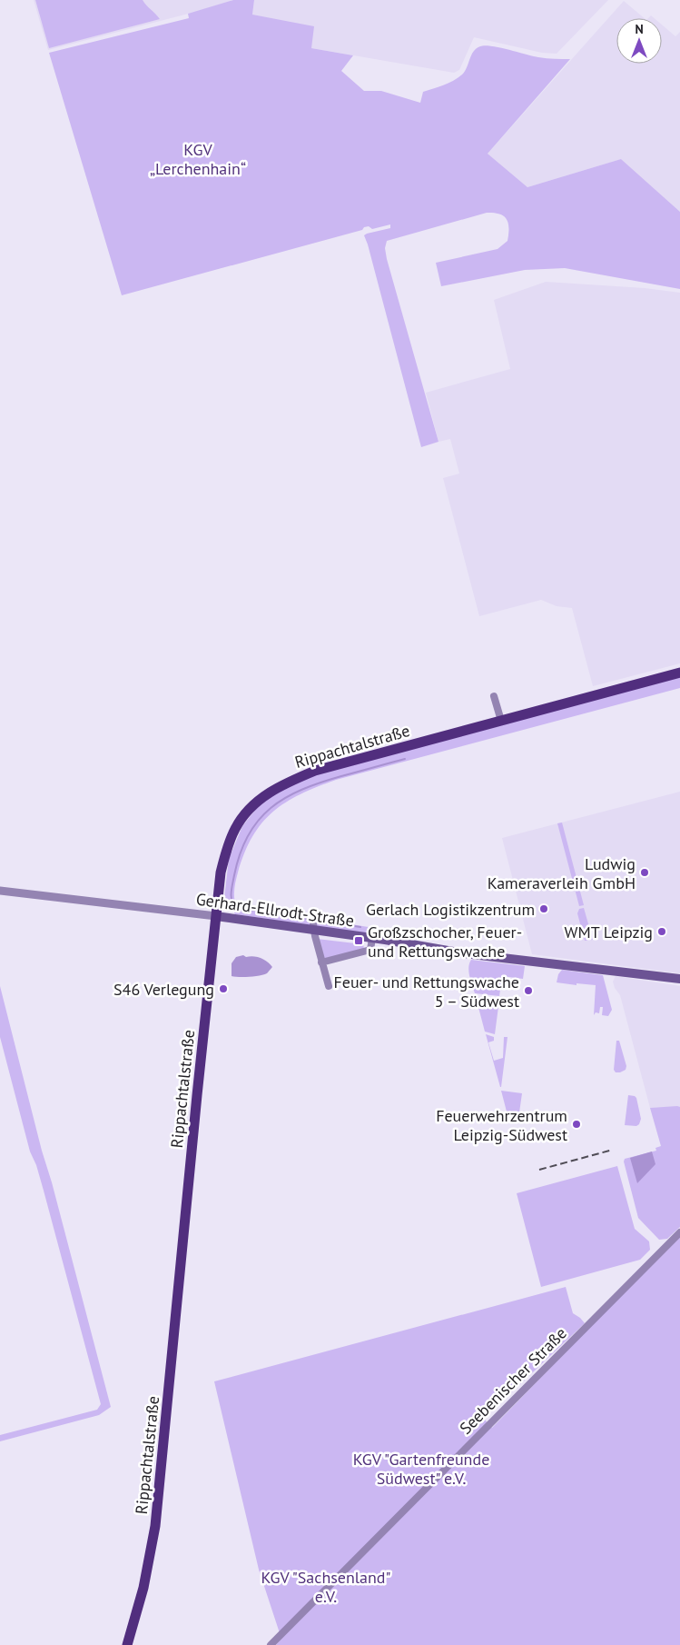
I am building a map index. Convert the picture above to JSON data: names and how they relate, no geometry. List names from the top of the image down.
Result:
{
  "streets": {
    "main road": ["Rippachtalstraße", "Gerhard-Ellrodt-Straße"],
    "street": ["Seebenischer Straße"]
  },
  "crossings": [
    ["Rippachtalstraße", "Gerhard-Ellrodt-Straße"]
  ],
  "parks": ["KGV „Lerchenhain“", "KGV \"Gartenfreunde Südwest\" e.V.", "KGV \"Sachsenland\" e.V."],
  "places": {
    "other": [
      "Ludwig Kameraverleih GmbH",
      "Gerlach Logistikzentrum",
      "WMT Leipzig",
      "S46 Verlegung",
      "Feuer- und Rettungswache 5 – Südwest",
      "Feuerwehrzentrum Leipzig-Südwest"
    ],
    "transit": ["Großzschocher, Feuer- und Rettungswache"]
  },
  "north": "top"
}
